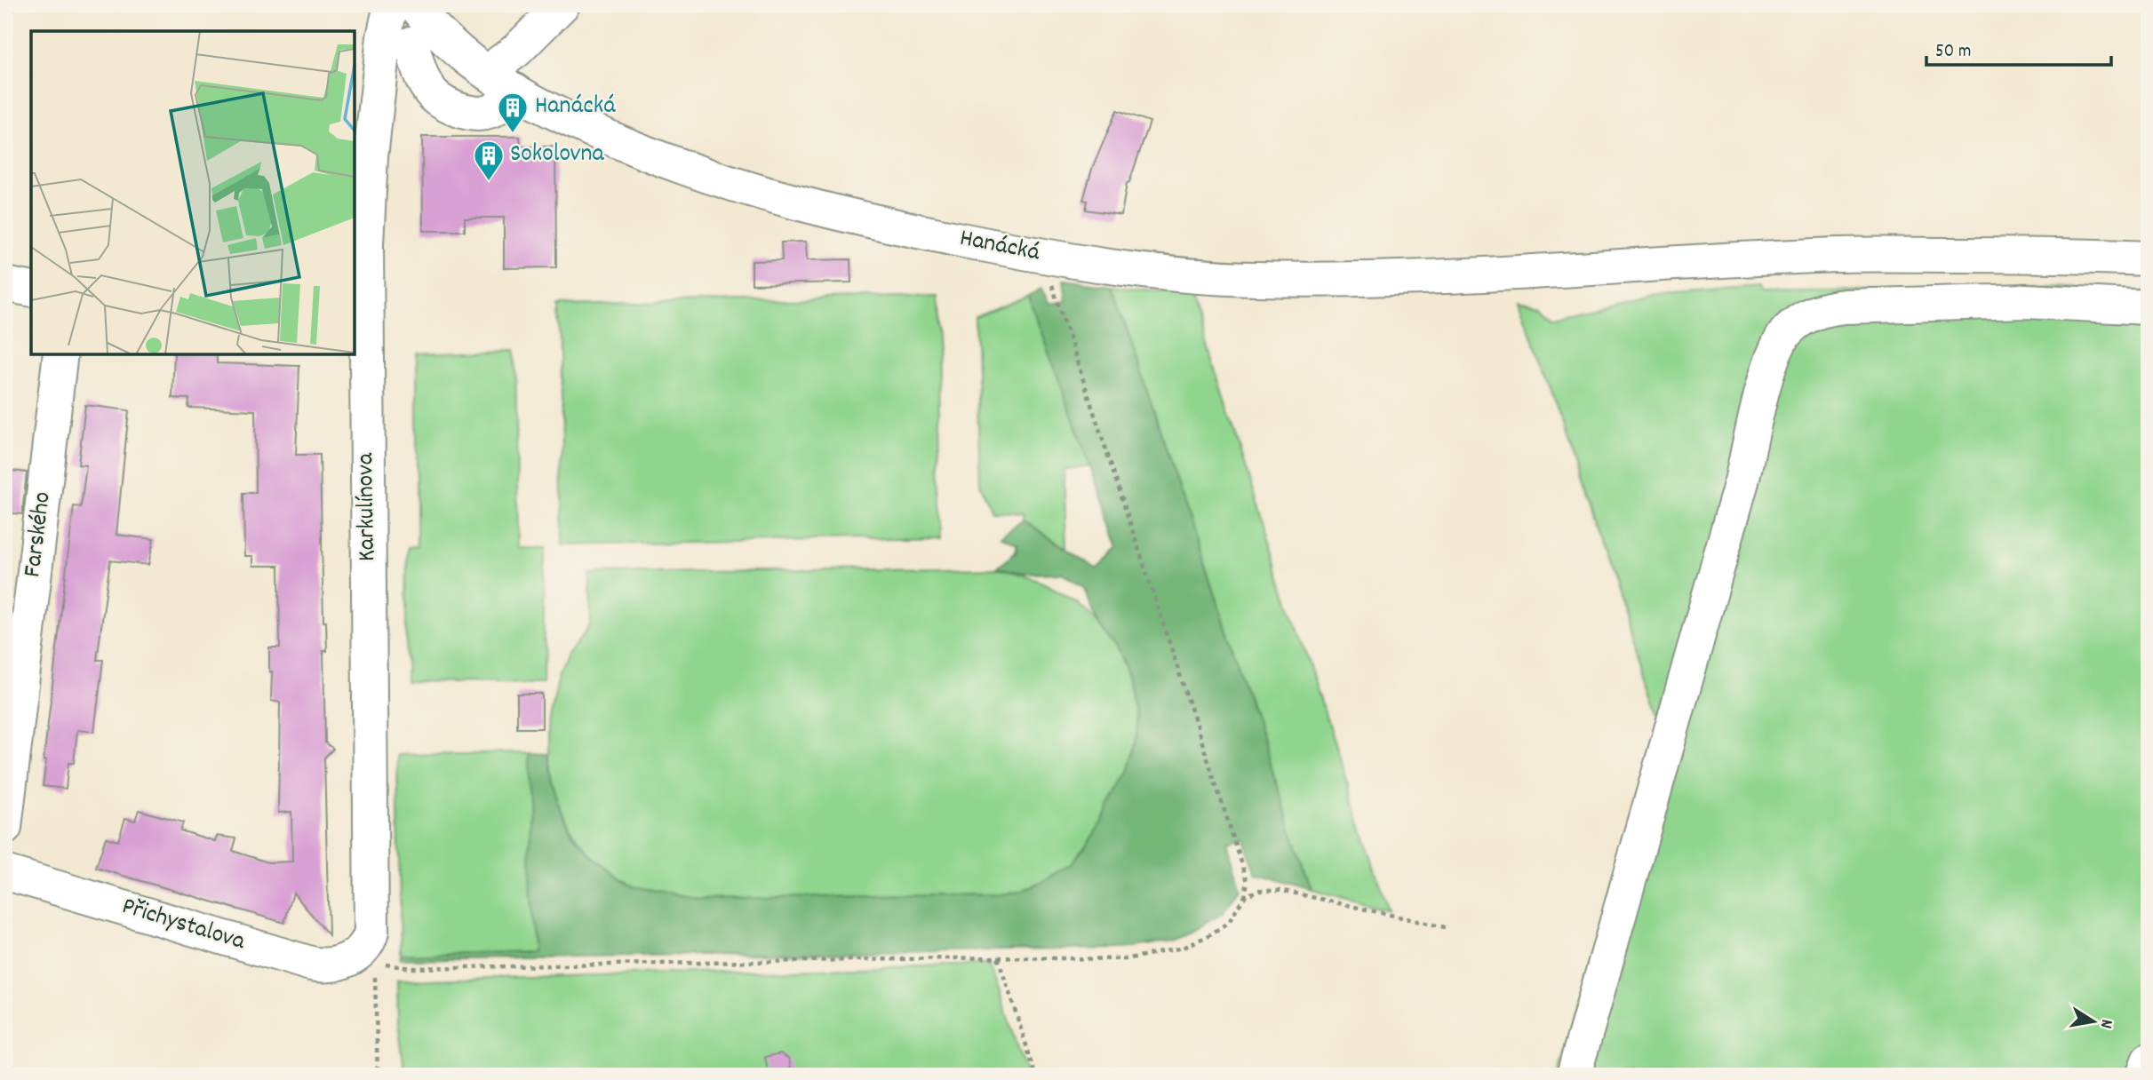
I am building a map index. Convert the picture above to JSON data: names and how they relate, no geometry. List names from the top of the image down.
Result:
{
  "streets": {
    "street": [
      "Hanácká",
      "Karkulínova",
      "Farského",
      "Přichystalova"
    ]
  },
  "crossings": [
    ["Karkulínova", "Přichystalova"]
  ],
  "places": {
    "building": ["Hanácká", "Sokolovna"]
  },
  "scale_bar": "50 m",
  "north": "right"
}
